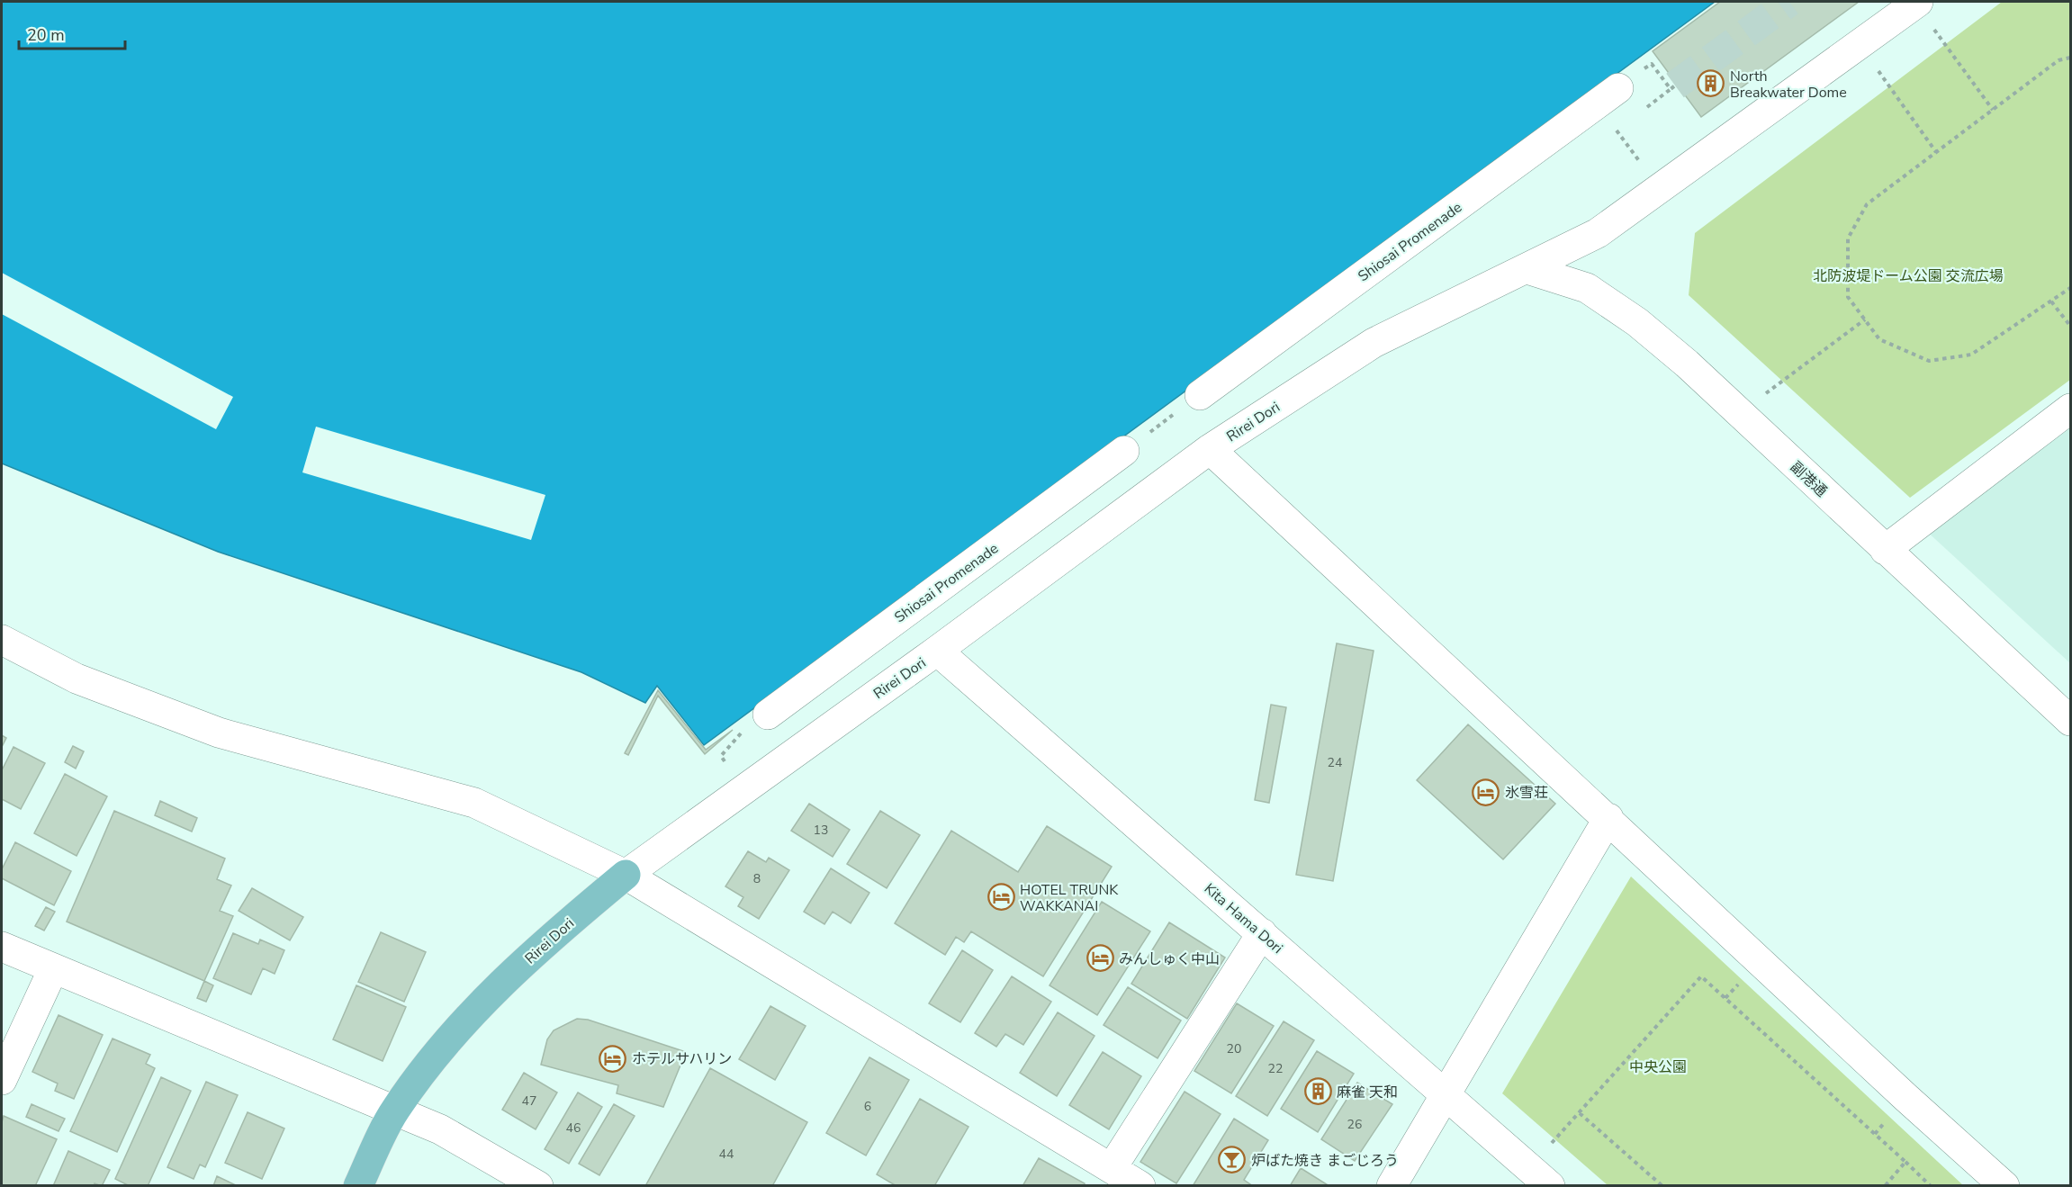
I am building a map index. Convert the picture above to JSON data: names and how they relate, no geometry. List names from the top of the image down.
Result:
{
  "streets": {
    "main road": ["Rirei Dori"],
    "street": ["Shiosai Promenade", "副港通", "Kita Hama Dori"]
  },
  "crossings": [
    ["Rirei Dori", "副港通"],
    ["Rirei Dori", "Kita Hama Dori"]
  ],
  "parks": ["北防波堤ドーム公園 交流広場", "中央公園"],
  "places": {
    "building": ["North Breakwater Dome", "麻雀 天和"],
    "hotel": [
      "氷雪荘",
      "HOTEL TRUNK WAKKANAI",
      "みんしゅく中山",
      "ホテルサハリン"
    ],
    "bar": ["炉ばた焼き まごじろう"]
  },
  "house_numbers": [
    "24",
    "13",
    "8",
    "20",
    "22",
    "47",
    "6",
    "26",
    "46",
    "44"
  ],
  "scale_bar": "20 m"
}
